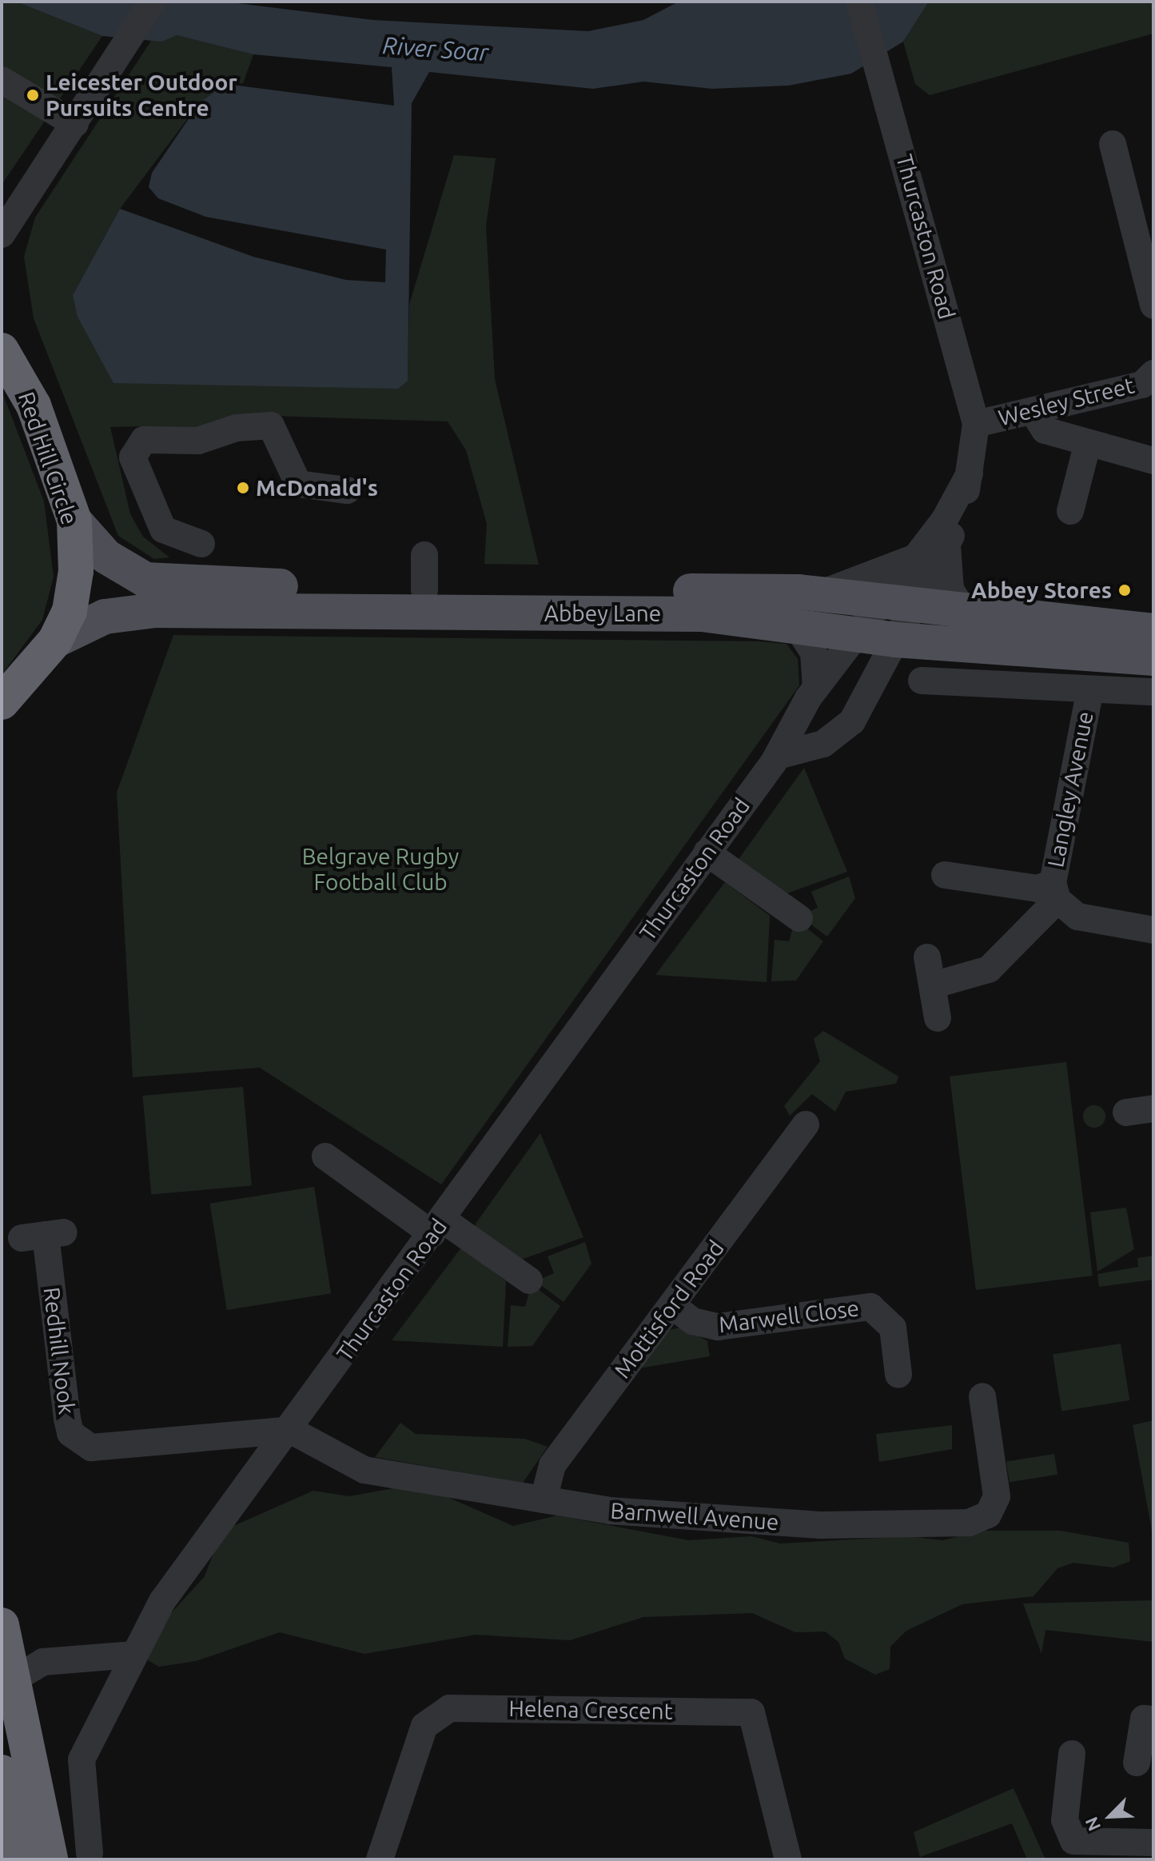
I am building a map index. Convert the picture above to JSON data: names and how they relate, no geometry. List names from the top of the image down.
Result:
{
  "streets": {
    "highway": ["Red Hill Circle"],
    "main road": ["Abbey Lane"],
    "street": [
      "Thurcaston Road",
      "Wesley Street",
      "Langley Avenue",
      "Mottisford Road",
      "Marwell Close",
      "Redhill Nook",
      "Barnwell Avenue",
      "Helena Crescent"
    ]
  },
  "crossings": [
    ["Thurcaston Road", "Wesley Street"],
    ["Thurcaston Road", "Abbey Lane"],
    ["Thurcaston Road", "Redhill Nook"],
    ["Thurcaston Road", "Barnwell Avenue"],
    ["Red Hill Circle", "Abbey Lane"],
    ["Mottisford Road", "Marwell Close"],
    ["Mottisford Road", "Barnwell Avenue"],
    ["Redhill Nook", "Barnwell Avenue"]
  ],
  "water": ["River Soar"],
  "parks": ["Belgrave Rugby Football Club"],
  "places": ["Leicester Outdoor Pursuits Centre", "McDonald's", "Abbey Stores"],
  "north": "bottom left"
}
